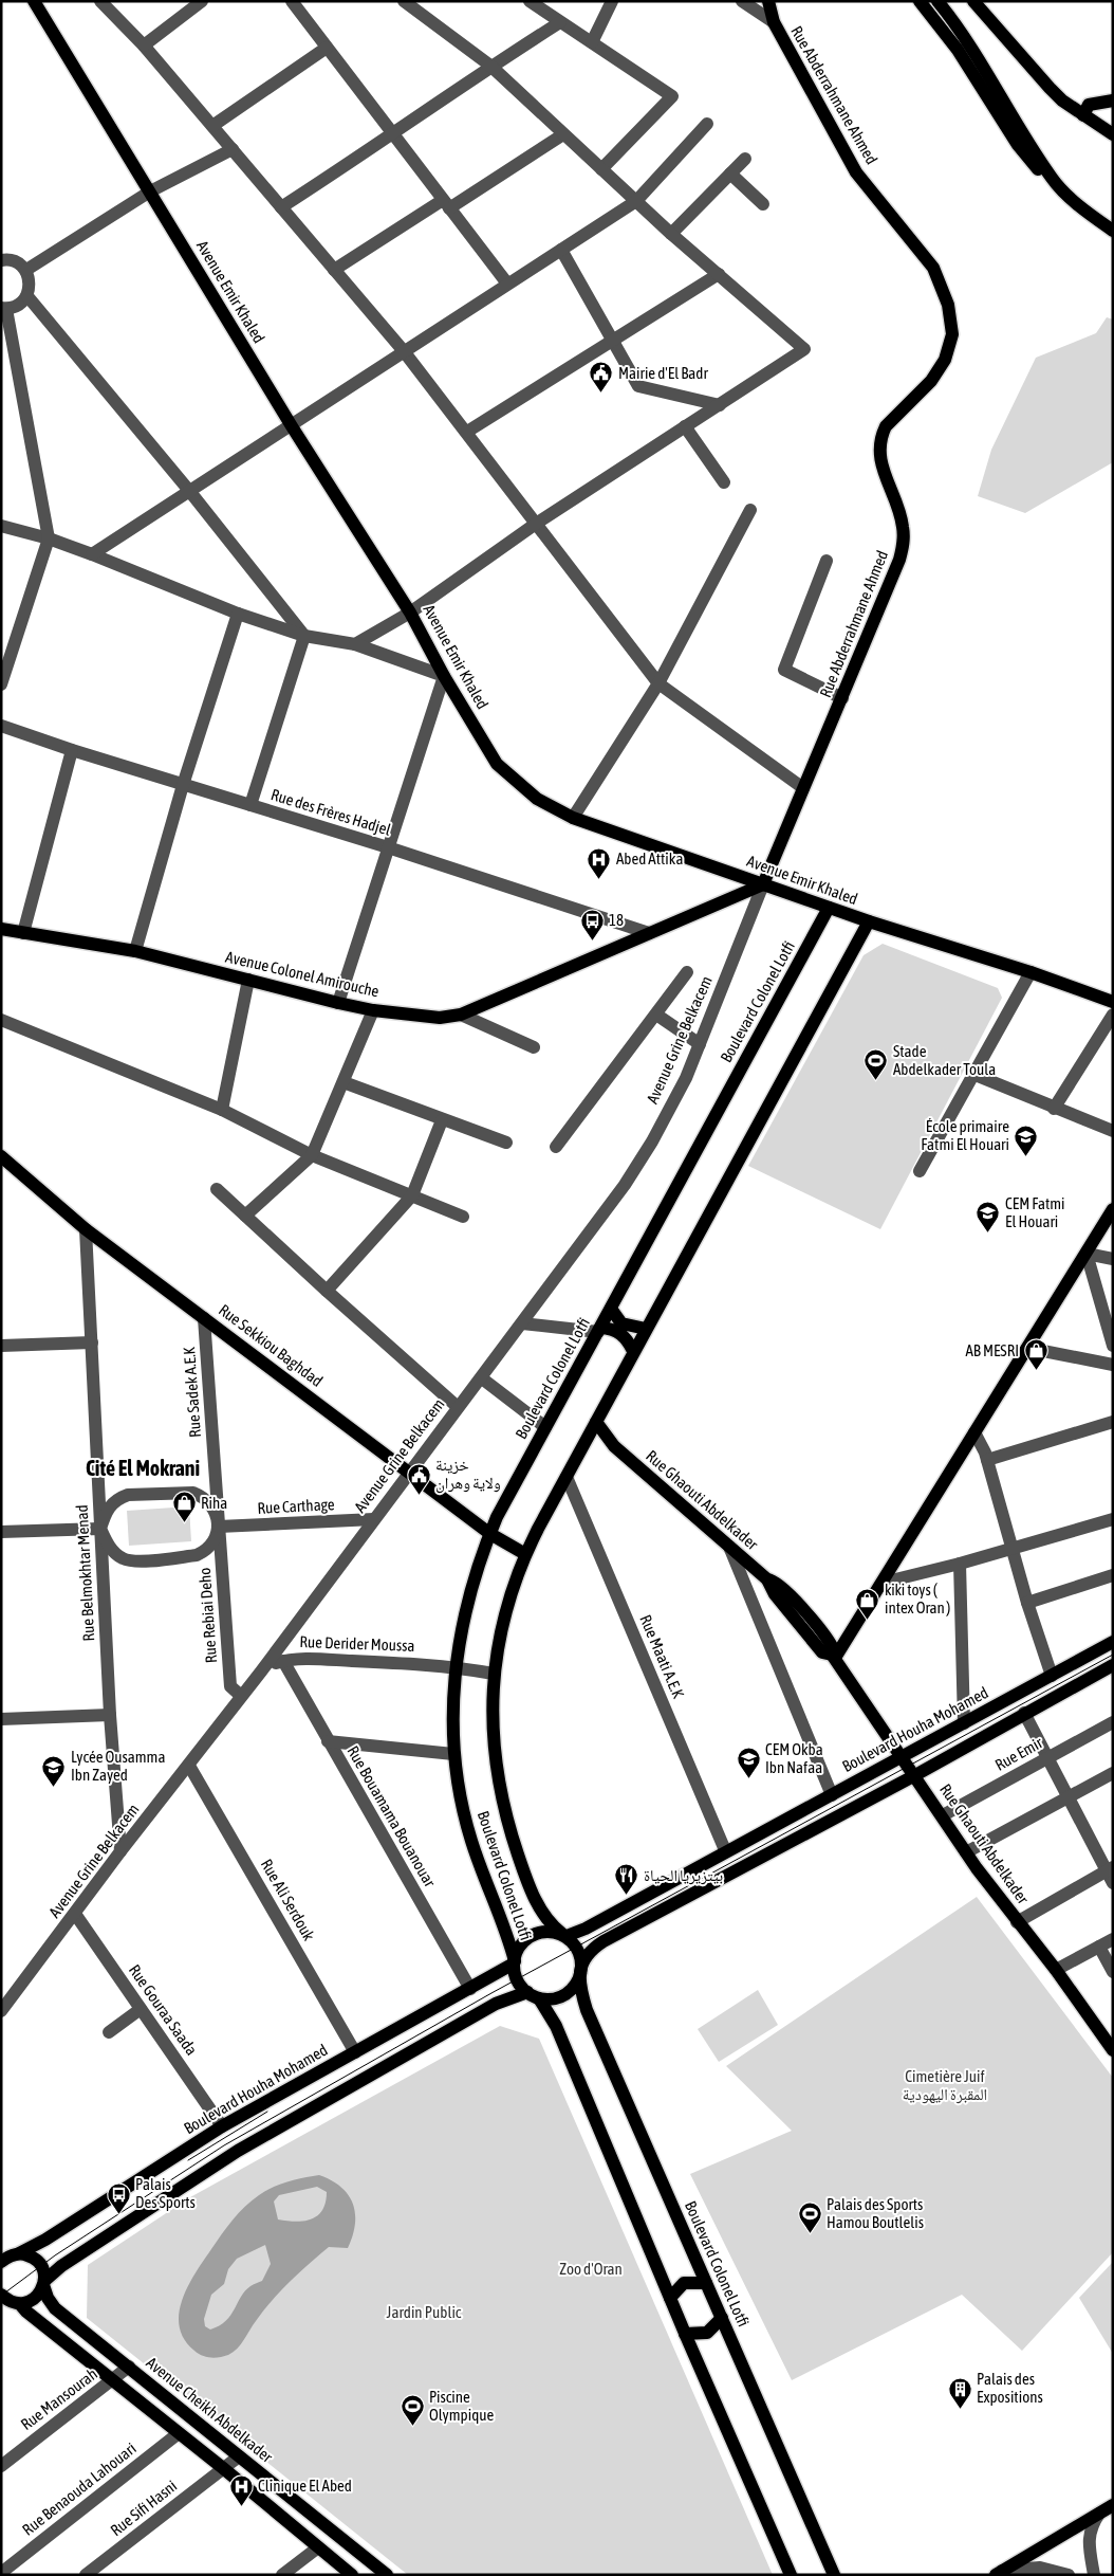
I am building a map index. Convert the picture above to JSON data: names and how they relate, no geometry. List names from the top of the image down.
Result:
{
  "streets": {
    "main road": [
      "Rue Abderrahmane Ahmed",
      "Avenue Emir Khaled",
      "Avenue Colonel Amirouche",
      "Boulevard Colonel Lotfi",
      "Rue Sekkiou Baghdad",
      "Rue Ghaouti Abdelkader",
      "Boulevard Houha Mohamed",
      "Avenue Cheikh Abdelkader"
    ],
    "street": [
      "Rue des Frères Hadjel",
      "Avenue Grine Belkacem",
      "Rue Sadek A.E.K",
      "Rue Carthage",
      "Rue Belmokhtar Menad",
      "Rue Rebiai Deho",
      "Rue Derider Moussa",
      "Rue Maati A.E.K",
      "Rue Emir",
      "Rue Bouamama Bouanouar",
      "Rue Ali Serdouk",
      "Rue Gouraa Saada",
      "Rue Mansourah",
      "Rue Benaouda Lahouari",
      "Rue Sifi Hasni"
    ]
  },
  "crossings": [
    ["Rue Abderrahmane Ahmed", "Avenue Emir Khaled"],
    ["Rue Abderrahmane Ahmed", "Avenue Colonel Amirouche"],
    ["Rue Abderrahmane Ahmed", "Avenue Grine Belkacem"],
    ["Avenue Emir Khaled", "Avenue Colonel Amirouche"],
    ["Avenue Emir Khaled", "Boulevard Colonel Lotfi"],
    ["Avenue Emir Khaled", "Avenue Grine Belkacem"],
    ["Rue des Frères Hadjel", "Avenue Colonel Amirouche"],
    ["Avenue Colonel Amirouche", "Avenue Grine Belkacem"],
    ["Boulevard Colonel Lotfi", "Rue Sekkiou Baghdad"],
    ["Boulevard Colonel Lotfi", "Rue Ghaouti Abdelkader"],
    ["Boulevard Colonel Lotfi", "Rue Derider Moussa"],
    ["Boulevard Colonel Lotfi", "Rue Maati A.E.K"],
    ["Boulevard Colonel Lotfi", "Boulevard Houha Mohamed"],
    ["Avenue Grine Belkacem", "Rue Sekkiou Baghdad"],
    ["Avenue Grine Belkacem", "Rue Carthage"],
    ["Avenue Grine Belkacem", "Rue Belmokhtar Menad"],
    ["Avenue Grine Belkacem", "Rue Rebiai Deho"],
    ["Avenue Grine Belkacem", "Rue Derider Moussa"],
    ["Avenue Grine Belkacem", "Rue Ali Serdouk"],
    ["Avenue Grine Belkacem", "Rue Gouraa Saada"],
    ["Rue Sekkiou Baghdad", "Rue Sadek A.E.K"],
    ["Rue Sekkiou Baghdad", "Rue Belmokhtar Menad"],
    ["Rue Sadek A.E.K", "Rue Carthage"],
    ["Rue Sadek A.E.K", "Rue Belmokhtar Menad"],
    ["Rue Sadek A.E.K", "Rue Rebiai Deho"],
    ["Rue Ghaouti Abdelkader", "Boulevard Houha Mohamed"],
    ["Rue Ghaouti Abdelkader", "Rue Emir"],
    ["Rue Carthage", "Rue Belmokhtar Menad"],
    ["Rue Carthage", "Rue Rebiai Deho"],
    ["Rue Belmokhtar Menad", "Rue Rebiai Deho"],
    ["Rue Derider Moussa", "Rue Bouamama Bouanouar"],
    ["Rue Maati A.E.K", "Boulevard Houha Mohamed"],
    ["Boulevard Houha Mohamed", "Rue Bouamama Bouanouar"],
    ["Boulevard Houha Mohamed", "Rue Ali Serdouk"],
    ["Boulevard Houha Mohamed", "Rue Gouraa Saada"],
    ["Boulevard Houha Mohamed", "Avenue Cheikh Abdelkader"],
    ["Rue Mansourah", "Avenue Cheikh Abdelkader"],
    ["Avenue Cheikh Abdelkader", "Rue Sifi Hasni"]
  ],
  "districts": ["Cité El Mokrani"],
  "parks": ["Cimetière Juif المقبرة اليهودية", "Zoo d'Oran", "Jardin Public"],
  "places": {
    "public building": ["Mairie d'El Badr", "خزينة ولاية وهران"],
    "hospital": ["Abed Attika", "Clinique El Abed"],
    "bus stop": ["18", "Palais Des Sports"],
    "sports": ["Stade Abdelkader Toula", "Palais des Sports Hamou Boutlelis", "Piscine Olympique"],
    "school or university": [
      "École primaire Fatmi El Houari",
      "CEM Fatmi El Houari",
      "CEM Okba Ibn Nafaa",
      "Lycée Ousamma Ibn Zayed"
    ],
    "shop": ["AB MESRI", "Riha", "kiki toys ( intex Oran )"],
    "restaurant": ["بيتزيريا الحياة"],
    "building": ["Palais des Expositions"]
  }
}
